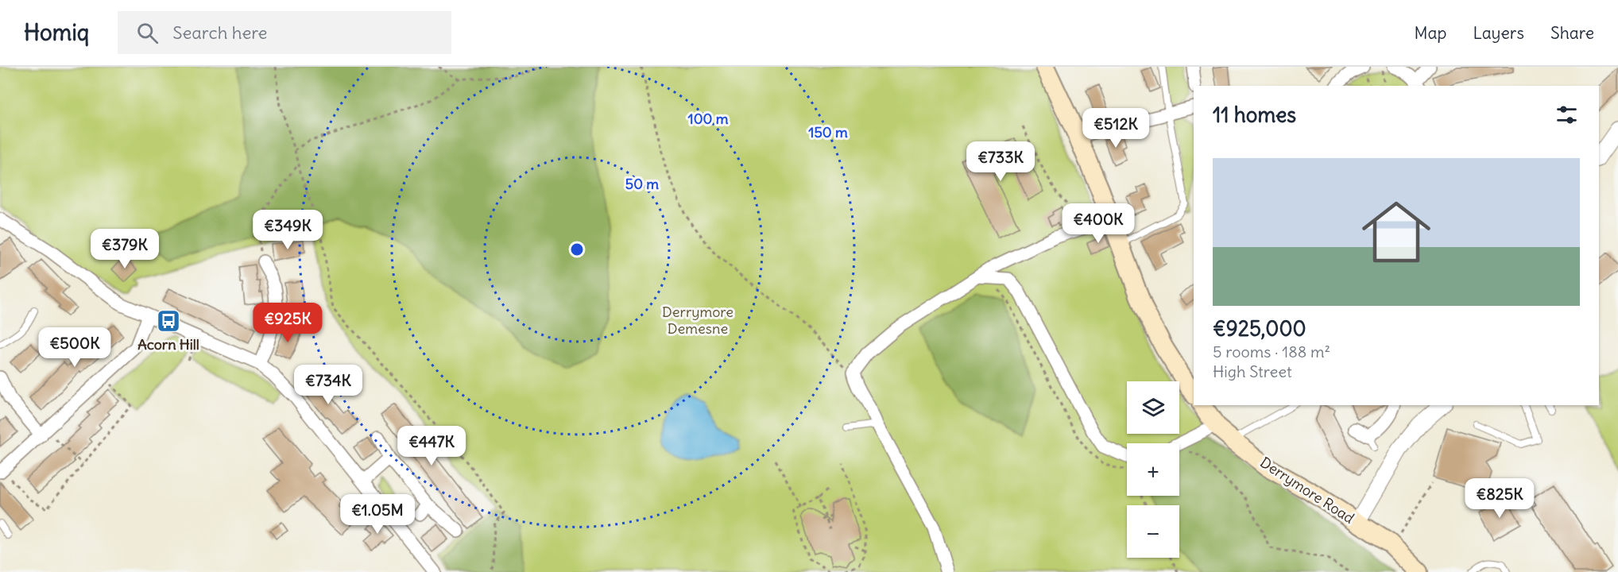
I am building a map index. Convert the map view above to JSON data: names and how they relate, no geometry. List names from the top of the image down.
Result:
{
  "streets": {
    "main road": ["Derrymore Road"]
  },
  "parks": ["Derrymore Demesne"],
  "places": {
    "bus stop": ["Acorn Hill"]
  },
  "page": {
    "header": "Homiq",
    "search": "Search here",
    "nav": ["Map", "Layers", "Share"],
    "heading": "11 homes",
    "price": [
      "€512K",
      "€733K",
      "€400K",
      "€349K",
      "€379K",
      "€925K",
      "€500K",
      "€734K",
      "€447K",
      "€825K",
      "€1.05M"
    ],
    "list": [
      {
        "name": "€925,000",
        "note": "5 rooms · 188 m² · High Street"
      }
    ],
    "map_buttons": ["+", "−"]
  },
  "rings": ["100 m", "150 m", "50 m"]
}
